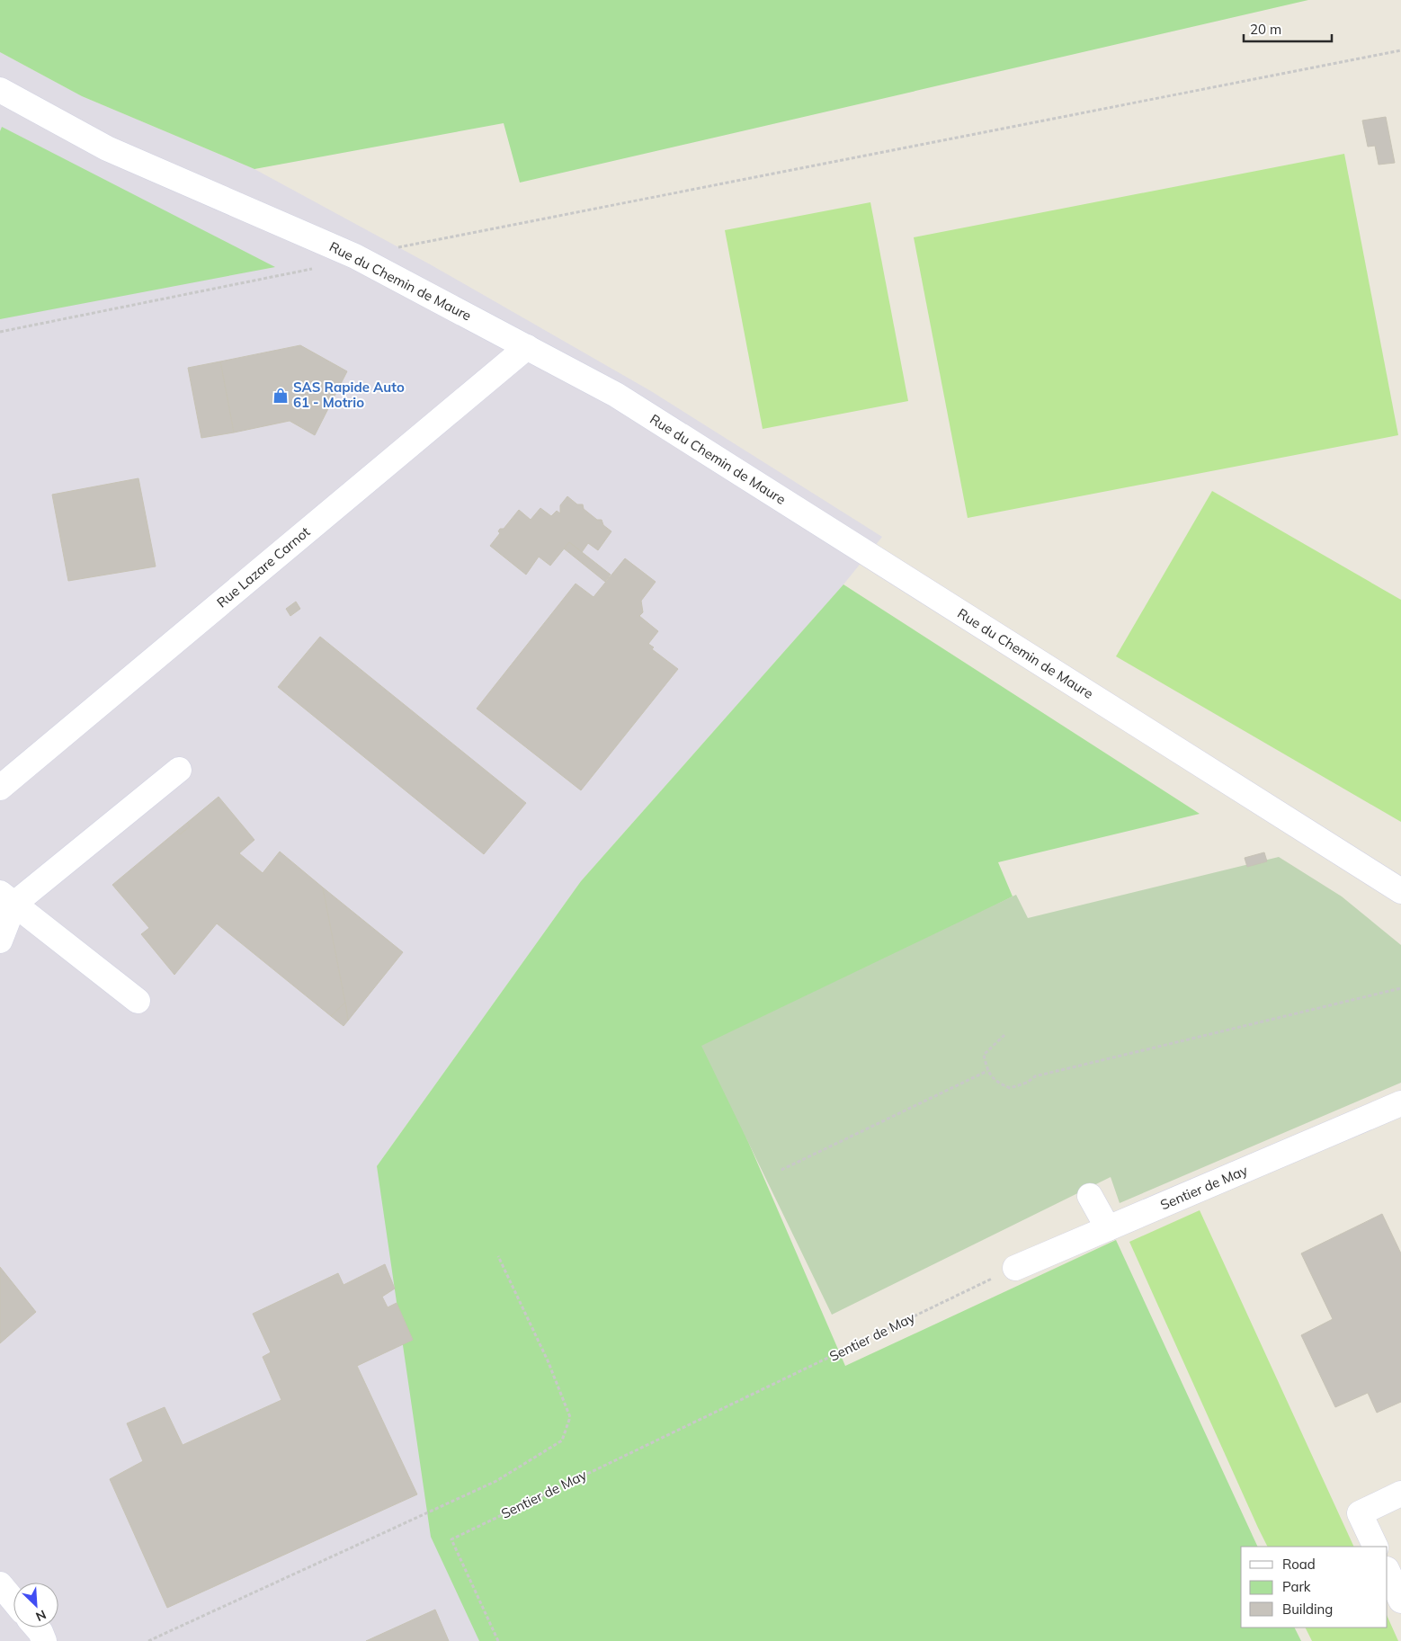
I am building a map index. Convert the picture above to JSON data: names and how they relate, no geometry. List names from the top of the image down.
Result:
{
  "streets": {
    "street": ["Rue du Chemin de Maure", "Rue Lazare Carnot", "Sentier de May"]
  },
  "crossings": [
    ["Rue du Chemin de Maure", "Rue Lazare Carnot"]
  ],
  "places": {
    "shop": ["SAS Rapide Auto 61 - Motrio"]
  },
  "legend": ["Road", "Park", "Building"],
  "scale_bar": "20 m",
  "north": "bottom right"
}
